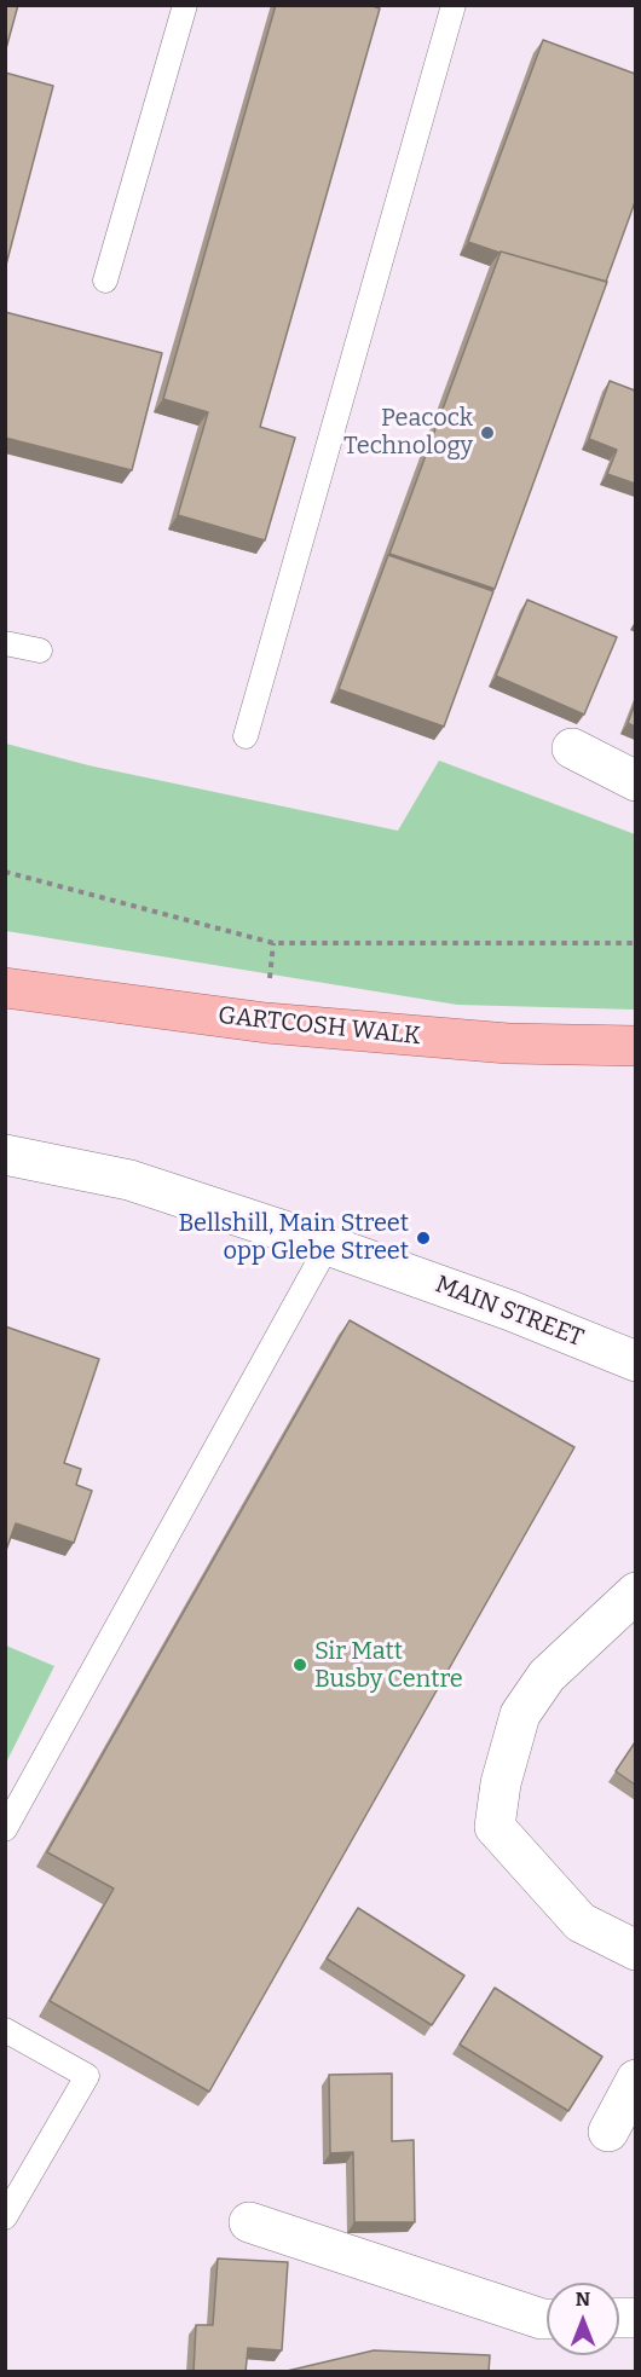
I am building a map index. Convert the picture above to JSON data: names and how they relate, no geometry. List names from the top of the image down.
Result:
{
  "streets": {
    "main road": ["GARTCOSH WALK"],
    "street": ["MAIN STREET"]
  },
  "places": ["Peacock Technology", "Bellshill, Main Street opp Glebe Street", "Sir Matt Busby Centre"],
  "north": "top"
}
